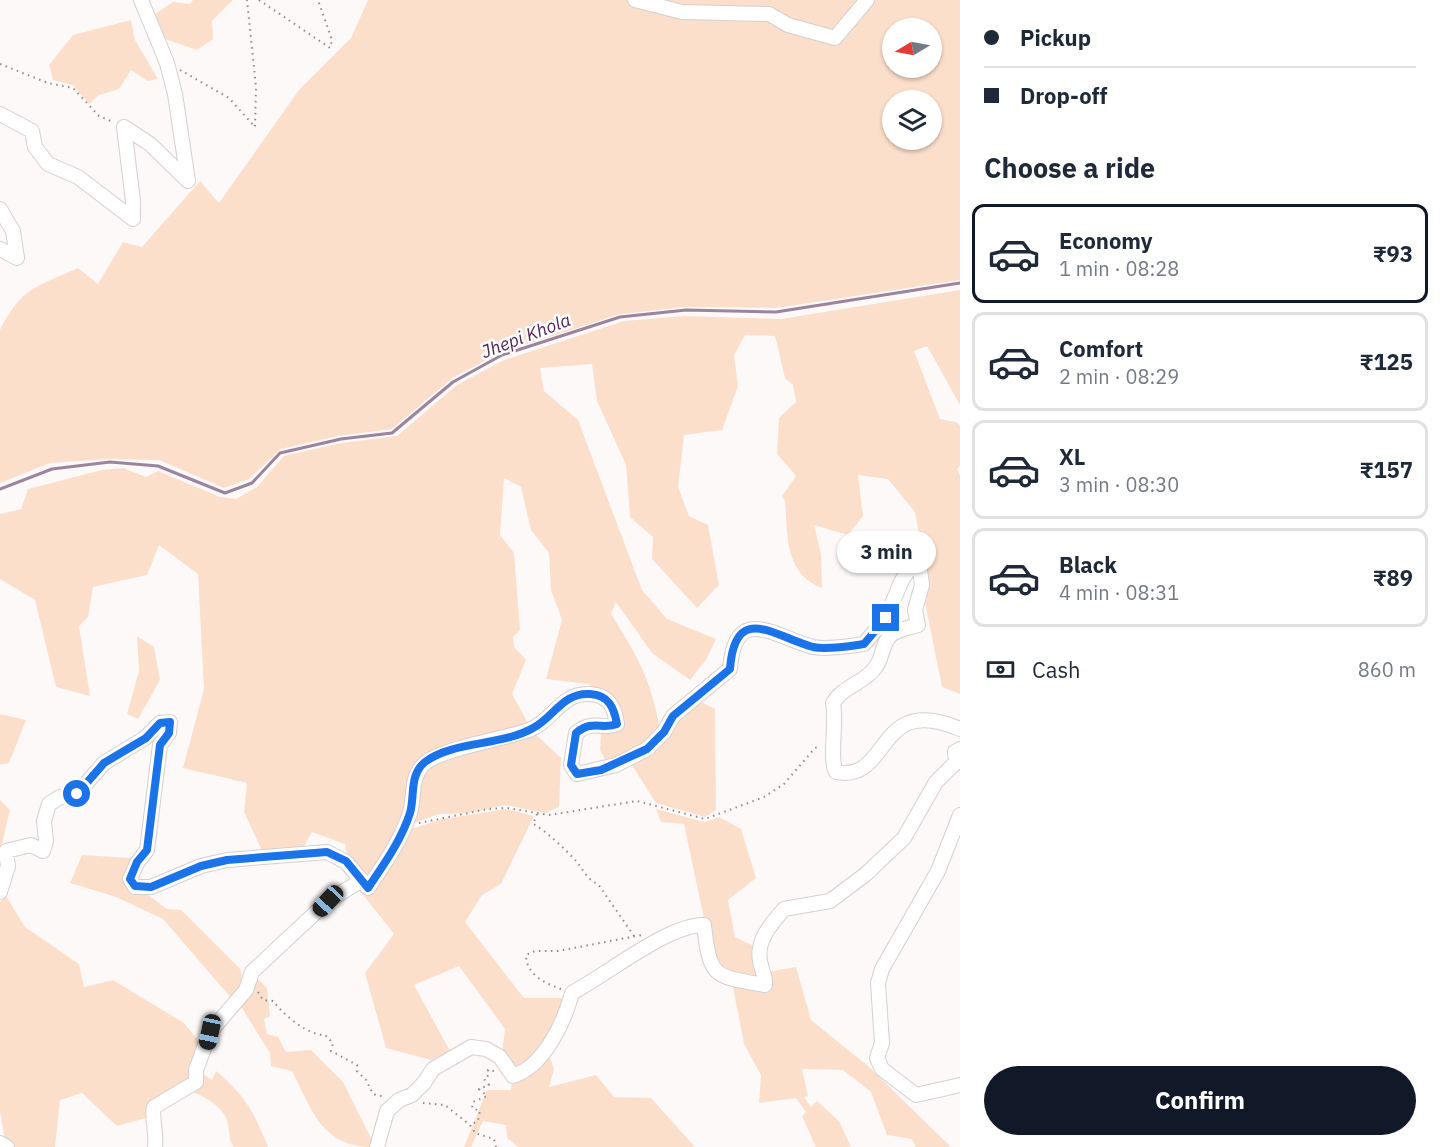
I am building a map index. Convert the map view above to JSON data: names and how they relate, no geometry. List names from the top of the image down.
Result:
{
  "water": ["Jhepi Khola"],
  "north": "left",
  "page": {
    "banner": ["Pickup", "Drop-off"],
    "heading": "Choose a ride",
    "list": [
      {
        "name": "Economy",
        "note": "1 min · 08:28",
        "value": "₹93"
      },
      {
        "name": "Comfort",
        "note": "2 min · 08:29",
        "value": "₹125"
      },
      {
        "name": "XL",
        "note": "3 min · 08:30",
        "value": "₹157"
      },
      {
        "name": "Black",
        "note": "4 min · 08:31",
        "value": "₹89"
      }
    ],
    "bubble": "3 min",
    "pay": ["Cash", "860 m"],
    "buttons": "Confirm"
  }
}
